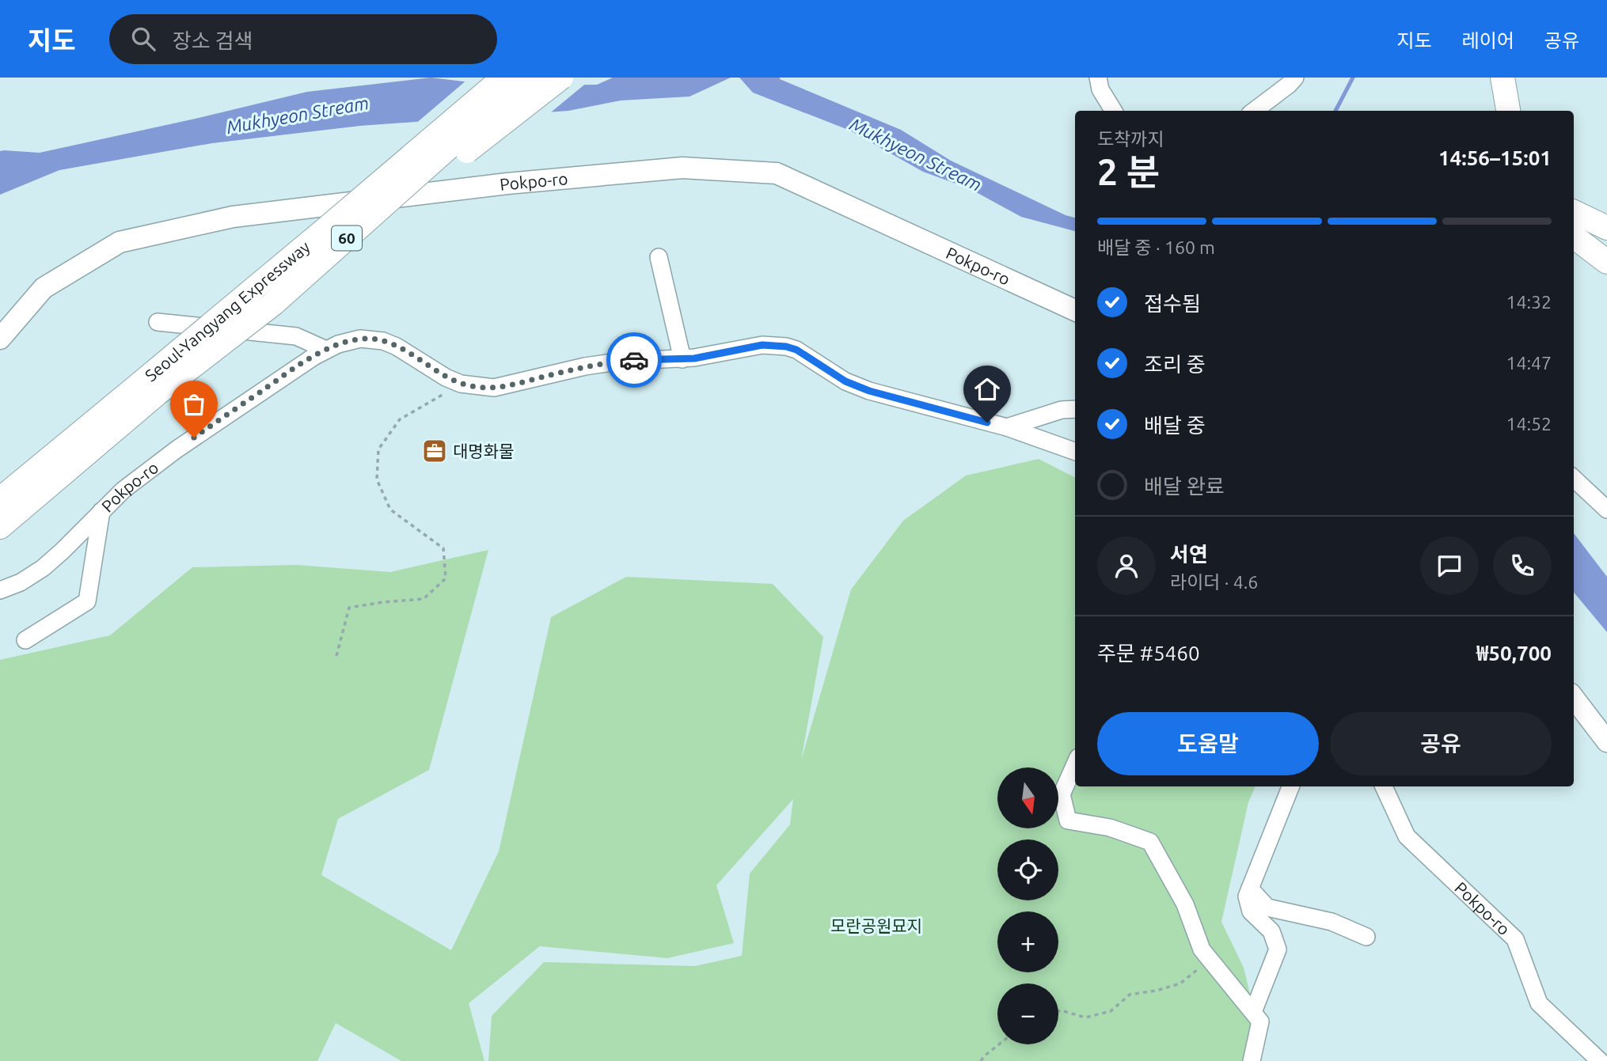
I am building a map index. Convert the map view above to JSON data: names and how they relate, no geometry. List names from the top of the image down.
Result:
{
  "streets": {
    "highway": ["60", "Seoul-Yangyang Expressway"],
    "main road": ["Pokpo-ro"]
  },
  "water": ["Mukhyeon Stream"],
  "parks": ["모란공원묘지"],
  "places": {
    "office": ["대명화물"]
  },
  "north": "bottom",
  "page": {
    "header": "지도",
    "search": "장소 검색",
    "nav": ["지도", "레이어", "공유"],
    "heading": ["2 분", "도착까지", "14:56–15:01"],
    "panel": [
      "서연",
      "라이더 · 4.6",
      "주문 #5460",
      "₩50,700"
    ],
    "bar": "배달 중 · 160 m",
    "list": [
      ["접수됨", "14:32"],
      ["조리 중", "14:47"],
      ["배달 중", "14:52"],
      "배달 완료"
    ],
    "buttons": ["도움말", "공유"],
    "map_buttons": ["+", "−"]
  }
}
